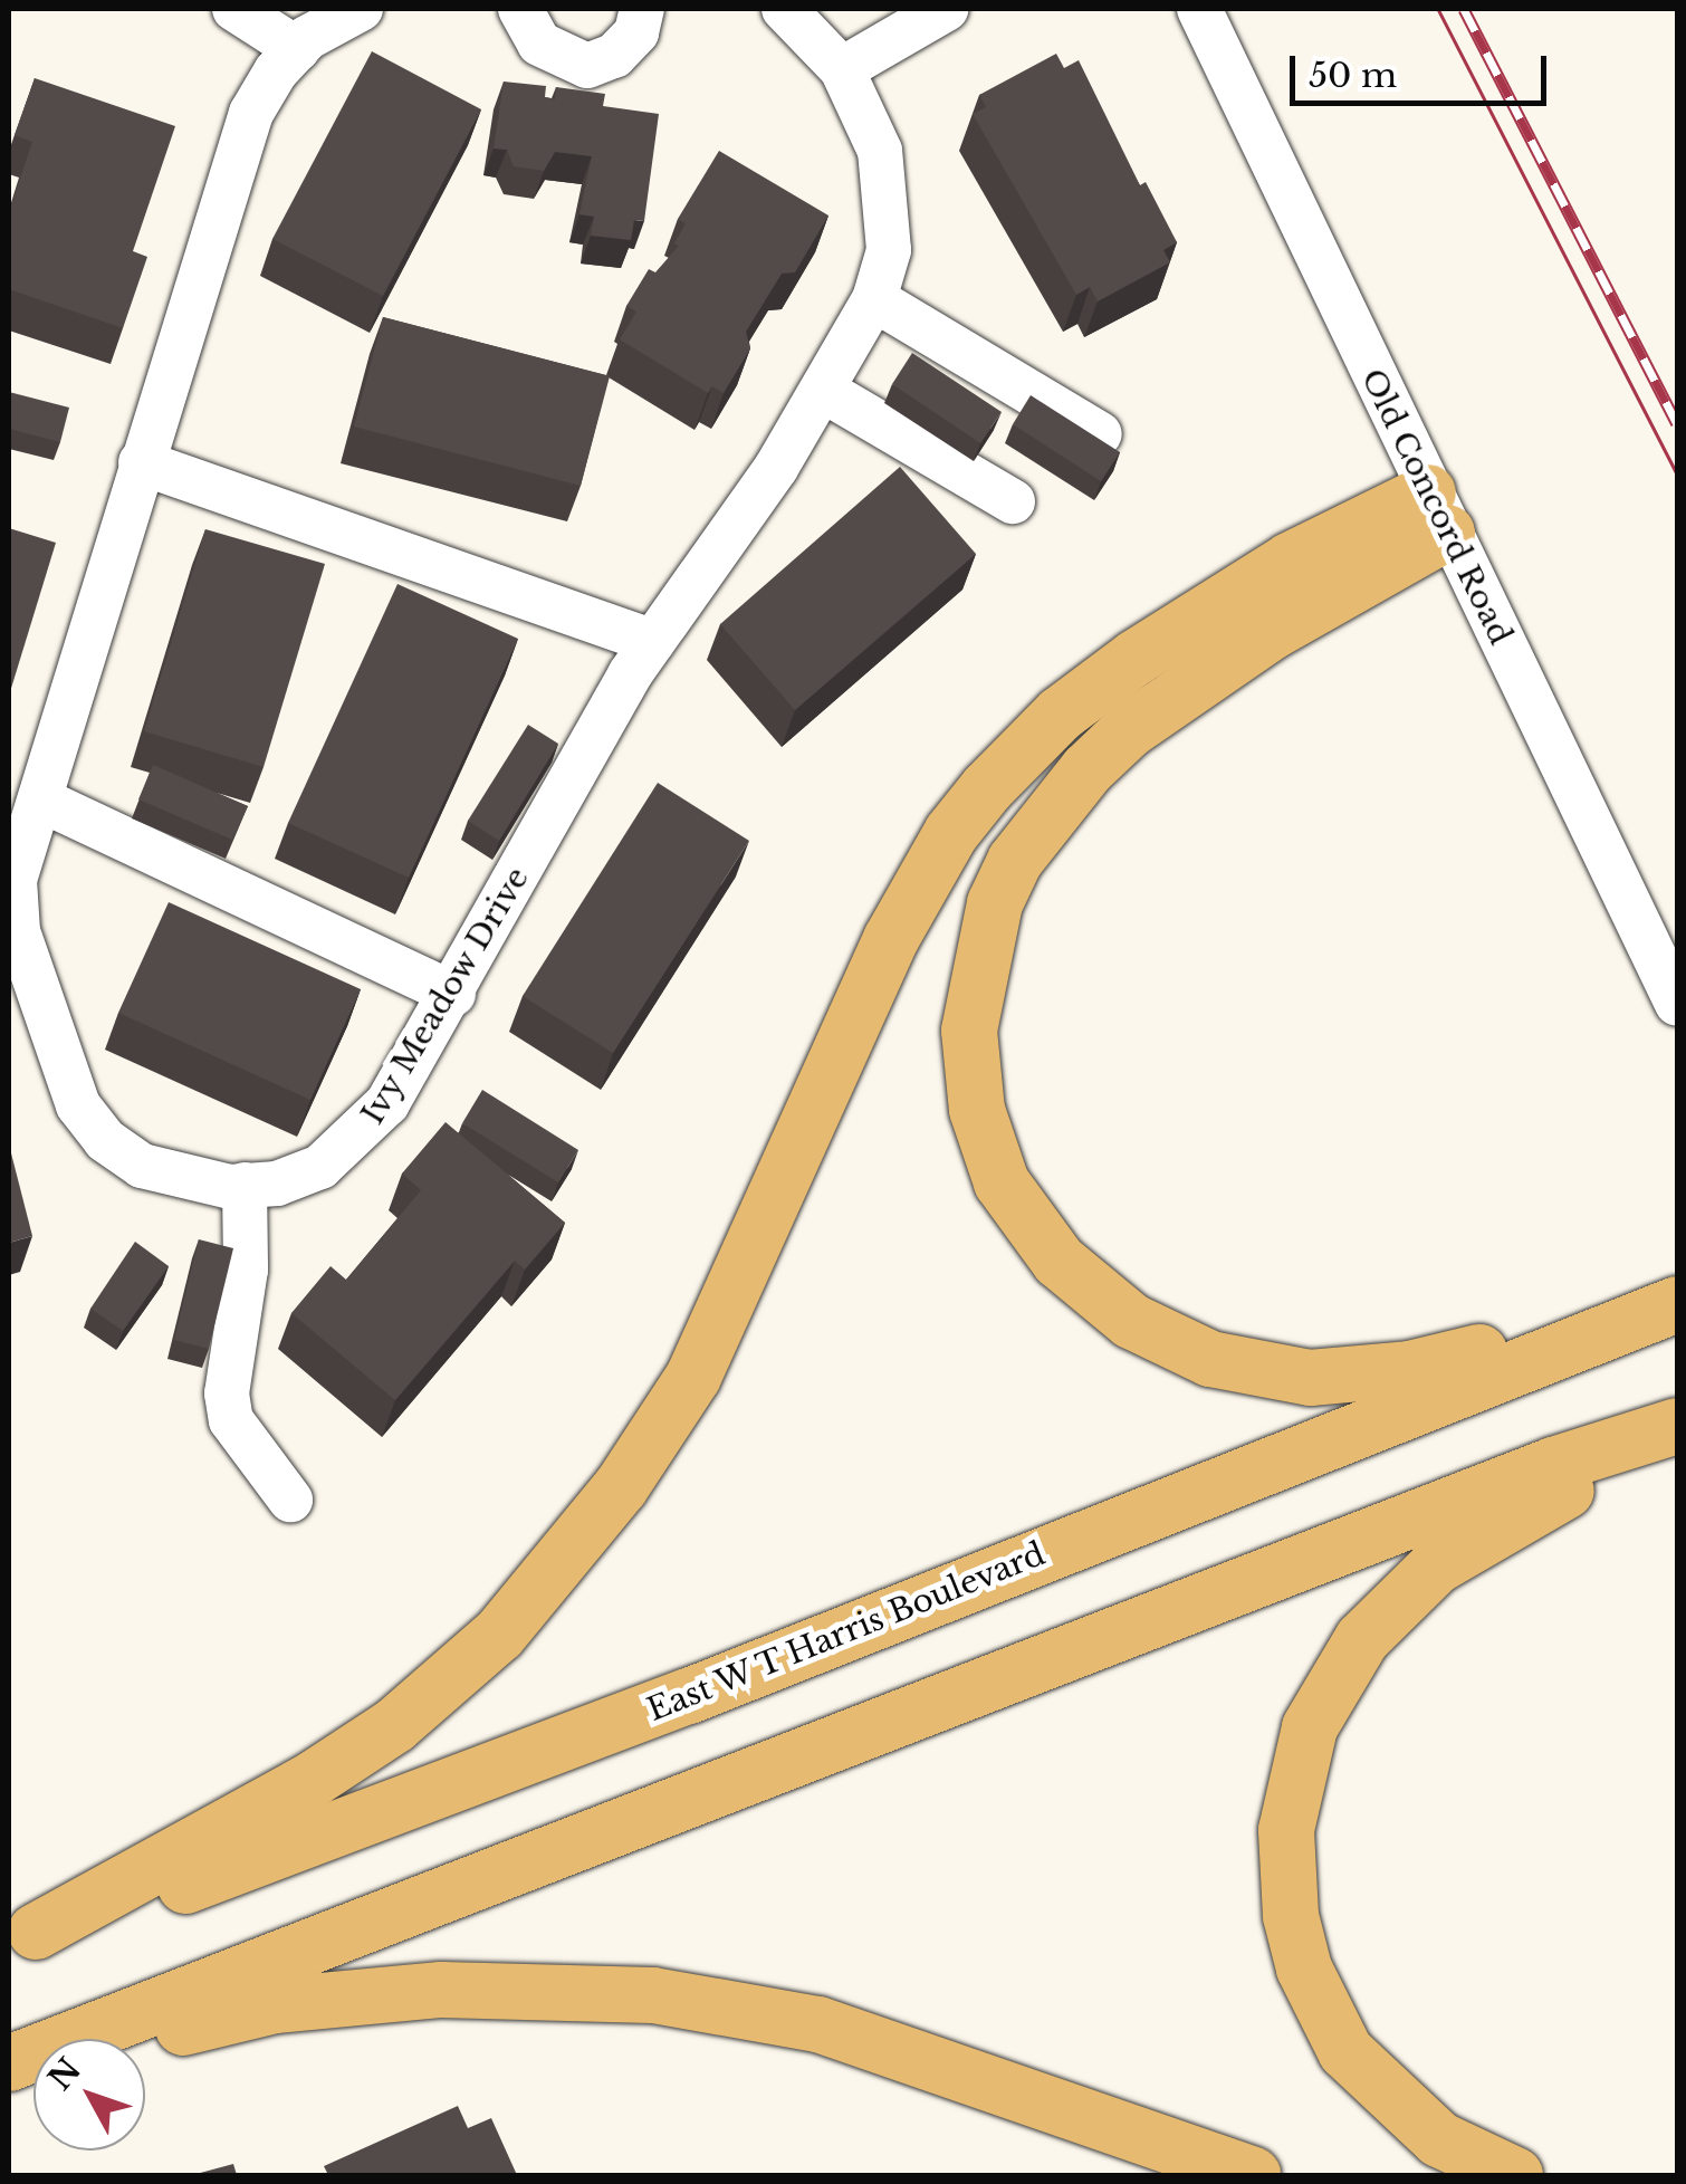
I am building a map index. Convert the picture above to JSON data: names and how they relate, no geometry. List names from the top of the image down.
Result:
{
  "streets": {
    "main road": ["East W T Harris Boulevard"],
    "street": ["Old Concord Road", "Ivy Meadow Drive"]
  },
  "scale_bar": "50 m",
  "north": "top left"
}
